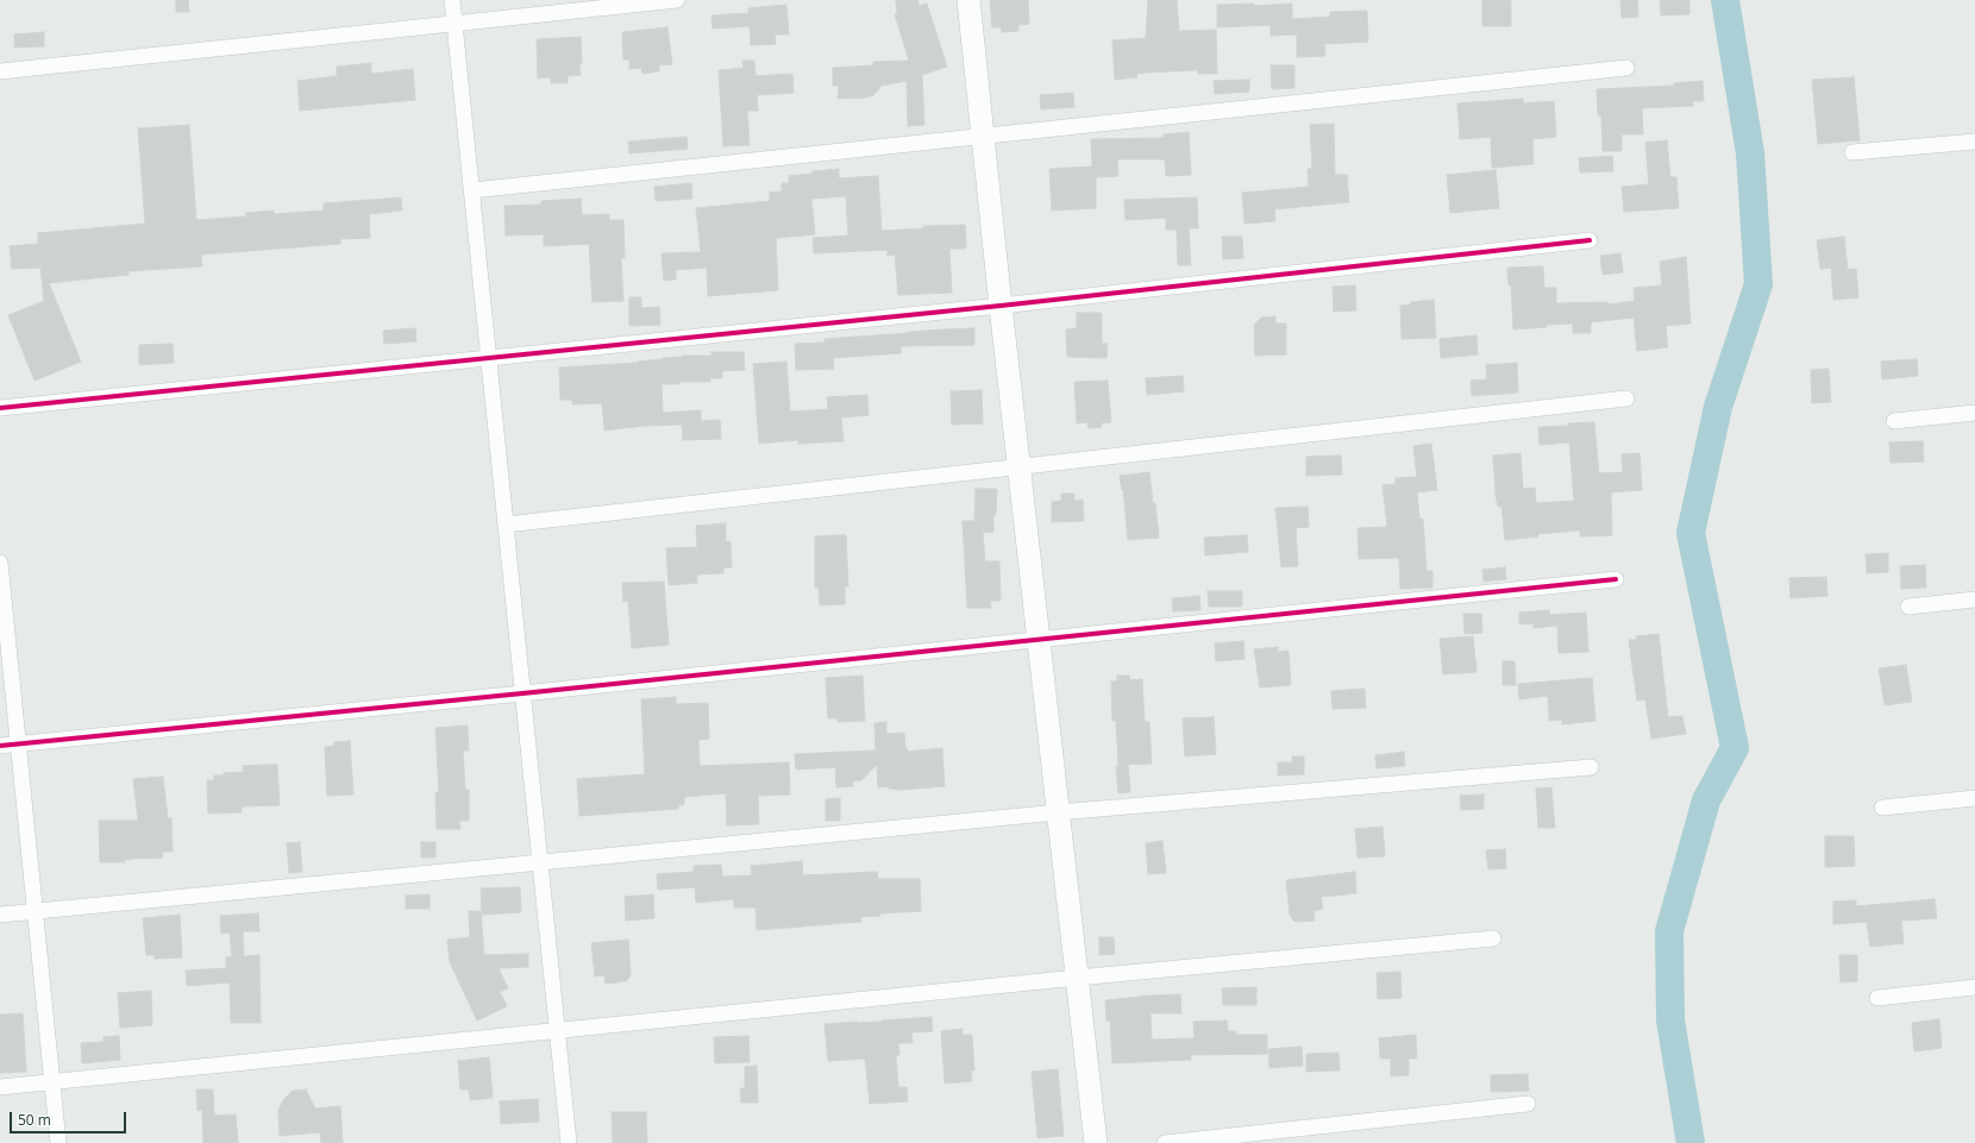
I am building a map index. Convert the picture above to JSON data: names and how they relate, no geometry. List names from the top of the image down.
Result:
{
  "scale_bar": "50 m"
}
